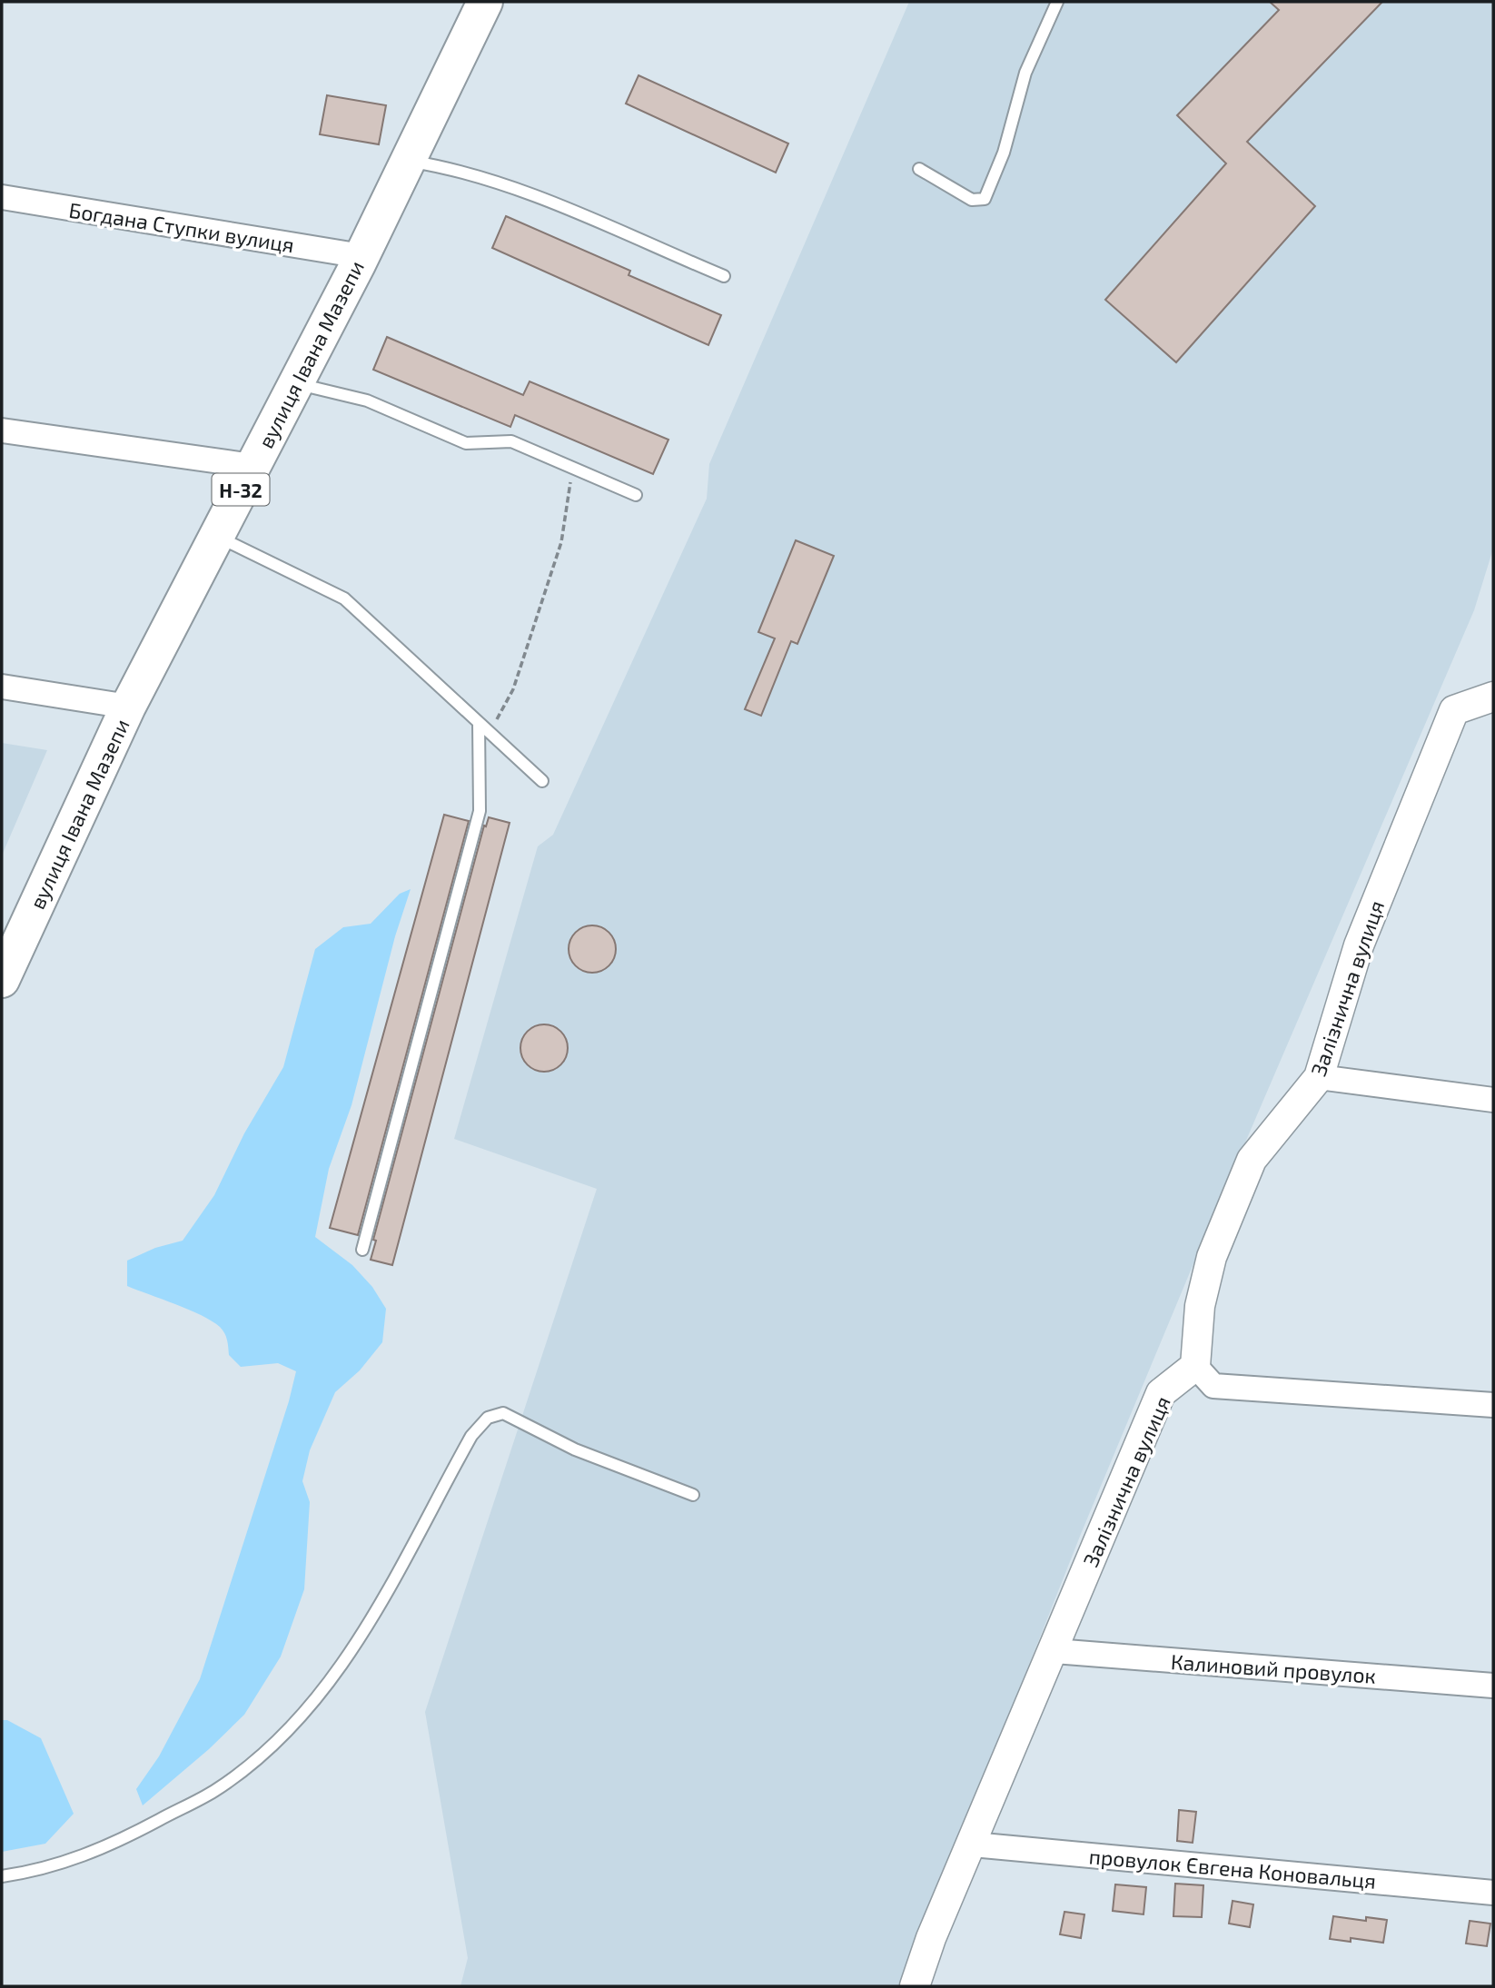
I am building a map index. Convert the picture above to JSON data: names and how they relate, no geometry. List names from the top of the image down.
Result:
{
  "streets": {
    "main road": ["вулиця Івана Мазепи", "Н-32"],
    "street": [
      "Богдана Ступки вулиця",
      "Залізнична вулиця",
      "Калиновий провулок",
      "провулок Євгена Коновальця"
    ]
  },
  "crossings": [
    ["Богдана Ступки вулиця", "вулиця Івана Мазепи"],
    ["Залізнична вулиця", "Калиновий провулок"],
    ["Залізнична вулиця", "провулок Євгена Коновальця"]
  ]
}
